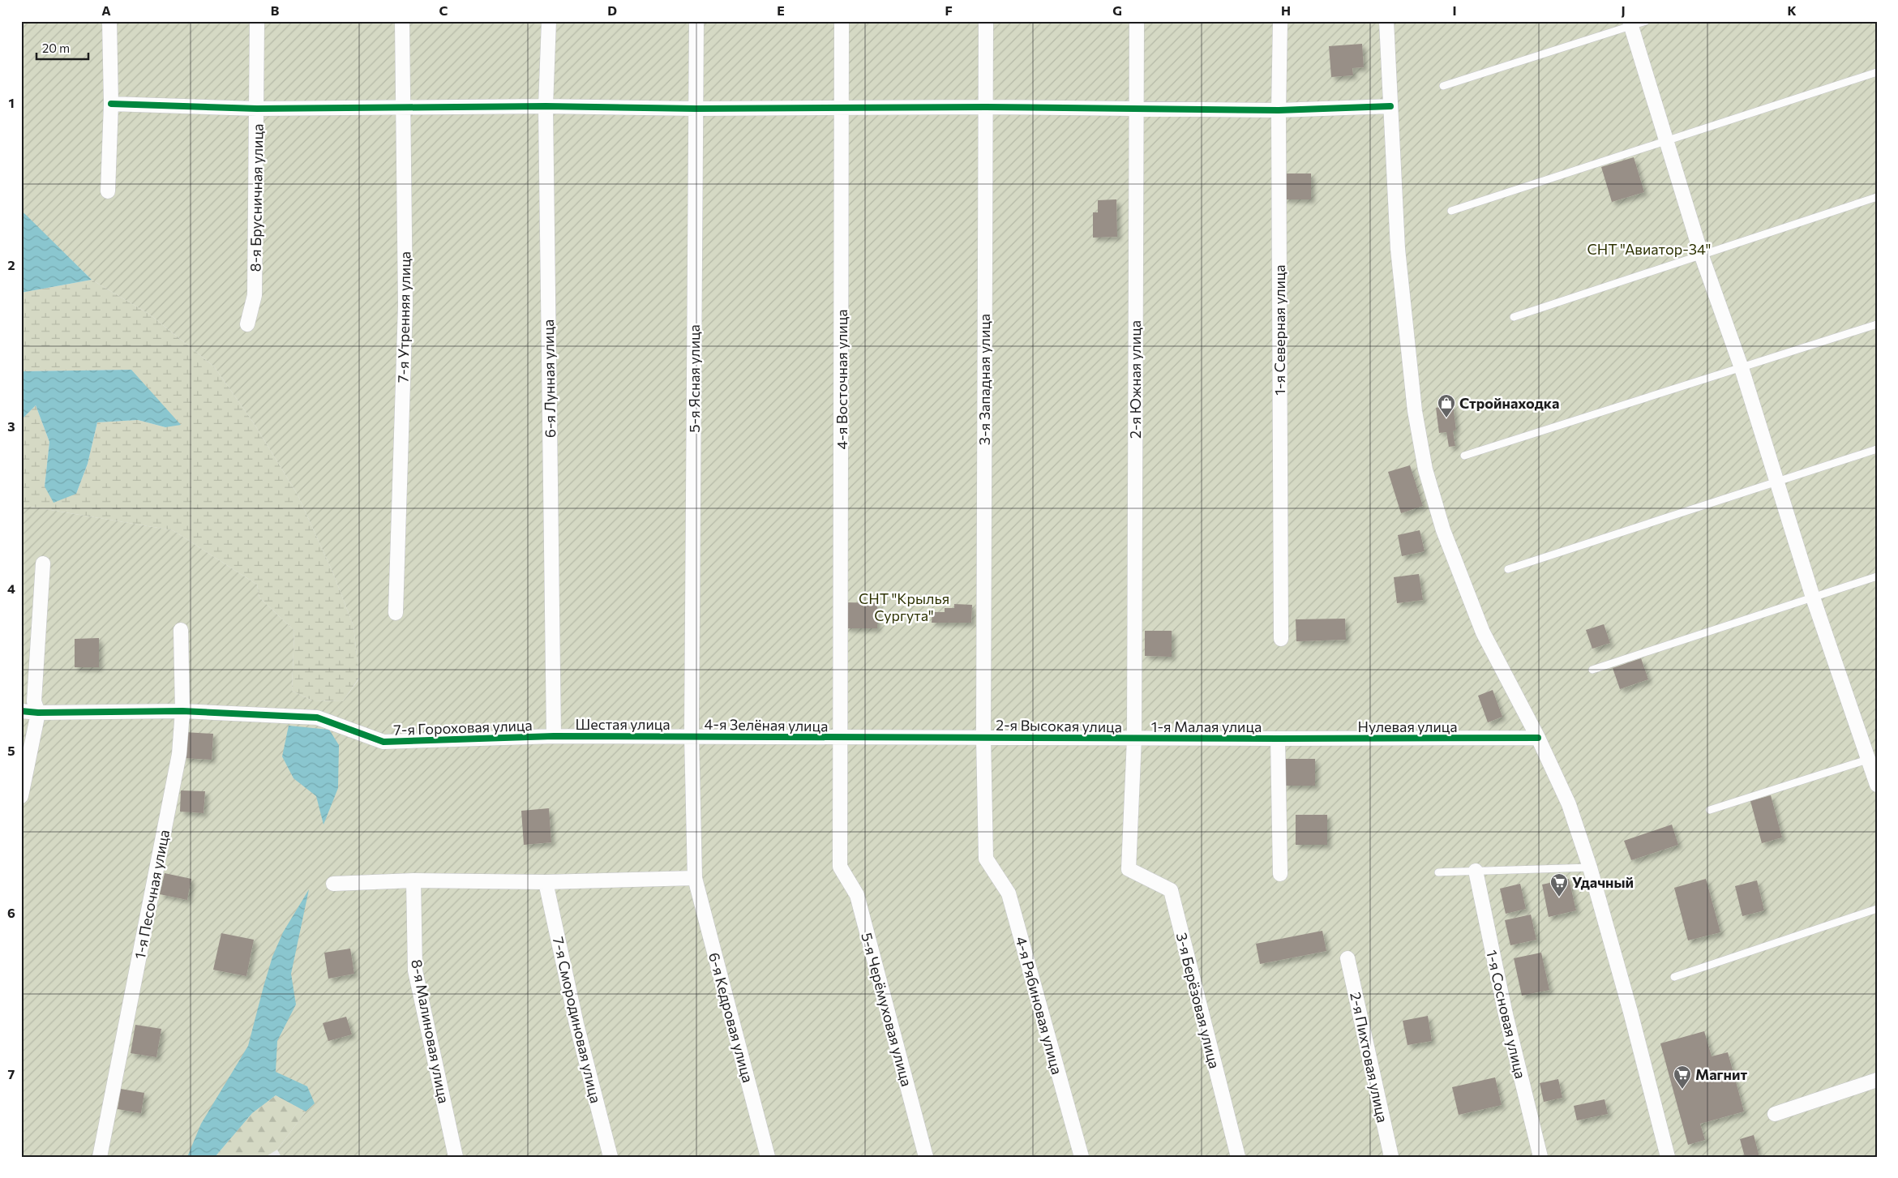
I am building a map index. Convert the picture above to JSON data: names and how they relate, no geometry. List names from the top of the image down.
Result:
{
  "streets": {
    "street": [
      "8-я Брусничная улица",
      "7-я Утренняя улица",
      "1-я Северная улица",
      "6-я Лунная улица",
      "5-я Ясная улица",
      "4-я Восточная улица",
      "3-я Западная улица",
      "2-я Южная улица",
      "Шестая улица",
      "4-я Зелёная улица",
      "2-я Высокая улица",
      "1-я Малая улица",
      "Нулевая улица",
      "7-я Гороховая улица",
      "1-я Песочная улица",
      "3-я Берёзовая улица",
      "4-я Рябиновая улица",
      "5-я Черёмуховая улица",
      "1-я Сосновая улица",
      "6-я Кедровая улица",
      "7-я Смородиновая улица",
      "8-я Малиновая улица",
      "2-я Пихтовая улица"
    ]
  },
  "crossings": [
    ["6-я Лунная улица", "Шестая улица"],
    ["6-я Лунная улица", "7-я Гороховая улица"],
    ["5-я Ясная улица", "Шестая улица"],
    ["5-я Ясная улица", "4-я Зелёная улица"],
    ["5-я Ясная улица", "6-я Кедровая улица"],
    ["4-я Восточная улица", "4-я Зелёная улица"],
    ["4-я Восточная улица", "2-я Высокая улица"],
    ["3-я Западная улица", "2-я Высокая улица"],
    ["3-я Западная улица", "4-я Рябиновая улица"],
    ["2-я Южная улица", "2-я Высокая улица"],
    ["2-я Южная улица", "1-я Малая улица"],
    ["Шестая улица", "4-я Зелёная улица"],
    ["Шестая улица", "7-я Гороховая улица"],
    ["4-я Зелёная улица", "2-я Высокая улица"],
    ["4-я Зелёная улица", "5-я Черёмуховая улица"],
    ["2-я Высокая улица", "1-я Малая улица"],
    ["2-я Высокая улица", "3-я Берёзовая улица"],
    ["1-я Малая улица", "Нулевая улица"],
    ["7-я Гороховая улица", "1-я Песочная улица"]
  ],
  "parks": ["СНТ \"Авиатор-34\"", "CНТ \"Крылья Сургута\""],
  "places": {
    "shop": ["Стройнаходка"],
    "supermarket": ["Удачный", "Магнит"]
  },
  "scale_bar": "20 m",
  "grid": {
    "columns": [
      "A",
      "B",
      "C",
      "D",
      "E",
      "F",
      "G",
      "H",
      "I",
      "J",
      "K"
    ],
    "rows": [
      "1",
      "2",
      "3",
      "4",
      "5",
      "6",
      "7"
    ]
  }
}
